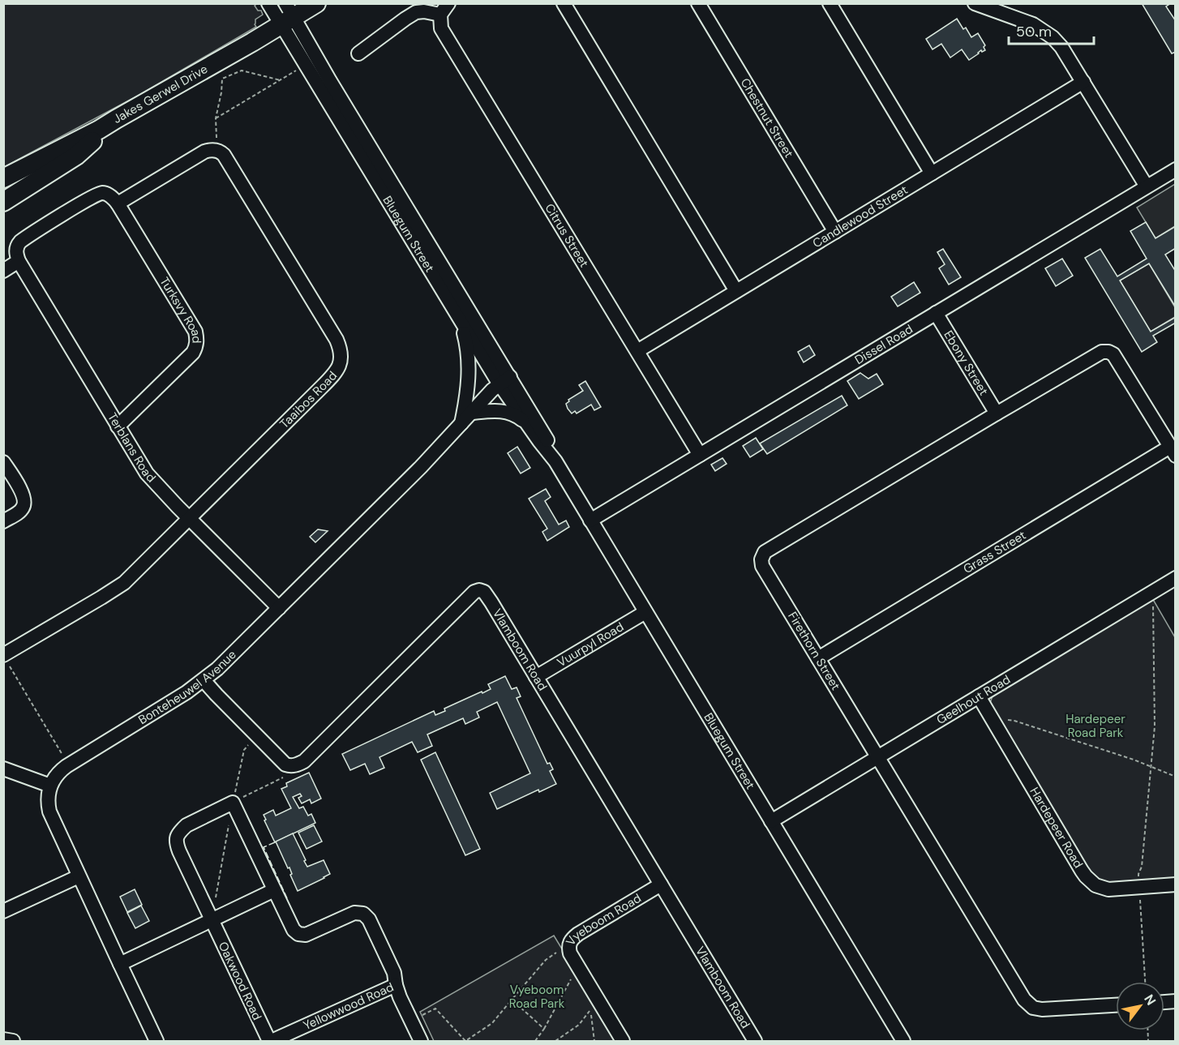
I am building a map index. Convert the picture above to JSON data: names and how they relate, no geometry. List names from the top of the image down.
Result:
{
  "streets": {
    "highway": ["Jakes Gerwel Drive"],
    "street": [
      "Chestnut Street",
      "Candlewood Street",
      "Bluegum Street",
      "Citrus Street",
      "Turksvy Road",
      "Dissel Road",
      "Ebony Street",
      "Taaibos Road",
      "Terblans Road",
      "Grass Street",
      "Vuurpyl Road",
      "Vlamboom Road",
      "Firethorn Street",
      "Bonteheuwel Avenue",
      "Geelhout Road",
      "Hardepeer Road",
      "Vyeboom Road",
      "Oakwood Road",
      "Yellowwood Road"
    ]
  },
  "crossings": [
    ["Jakes Gerwel Drive", "Bluegum Street"],
    ["Chestnut Street", "Candlewood Street"],
    ["Candlewood Street", "Citrus Street"],
    ["Bluegum Street", "Dissel Road"],
    ["Bluegum Street", "Vuurpyl Road"],
    ["Bluegum Street", "Bonteheuwel Avenue"],
    ["Bluegum Street", "Geelhout Road"],
    ["Citrus Street", "Dissel Road"],
    ["Turksvy Road", "Terblans Road"],
    ["Dissel Road", "Ebony Street"],
    ["Ebony Street", "Firethorn Street"],
    ["Taaibos Road", "Terblans Road"],
    ["Terblans Road", "Bonteheuwel Avenue"],
    ["Grass Street", "Firethorn Street"],
    ["Vuurpyl Road", "Vlamboom Road"],
    ["Vlamboom Road", "Vyeboom Road"],
    ["Firethorn Street", "Geelhout Road"],
    ["Geelhout Road", "Hardepeer Road"],
    ["Oakwood Road", "Yellowwood Road"]
  ],
  "parks": ["Hardepeer Road Park", "Vyeboom Road Park"],
  "scale_bar": "50 m",
  "north": "top right"
}
